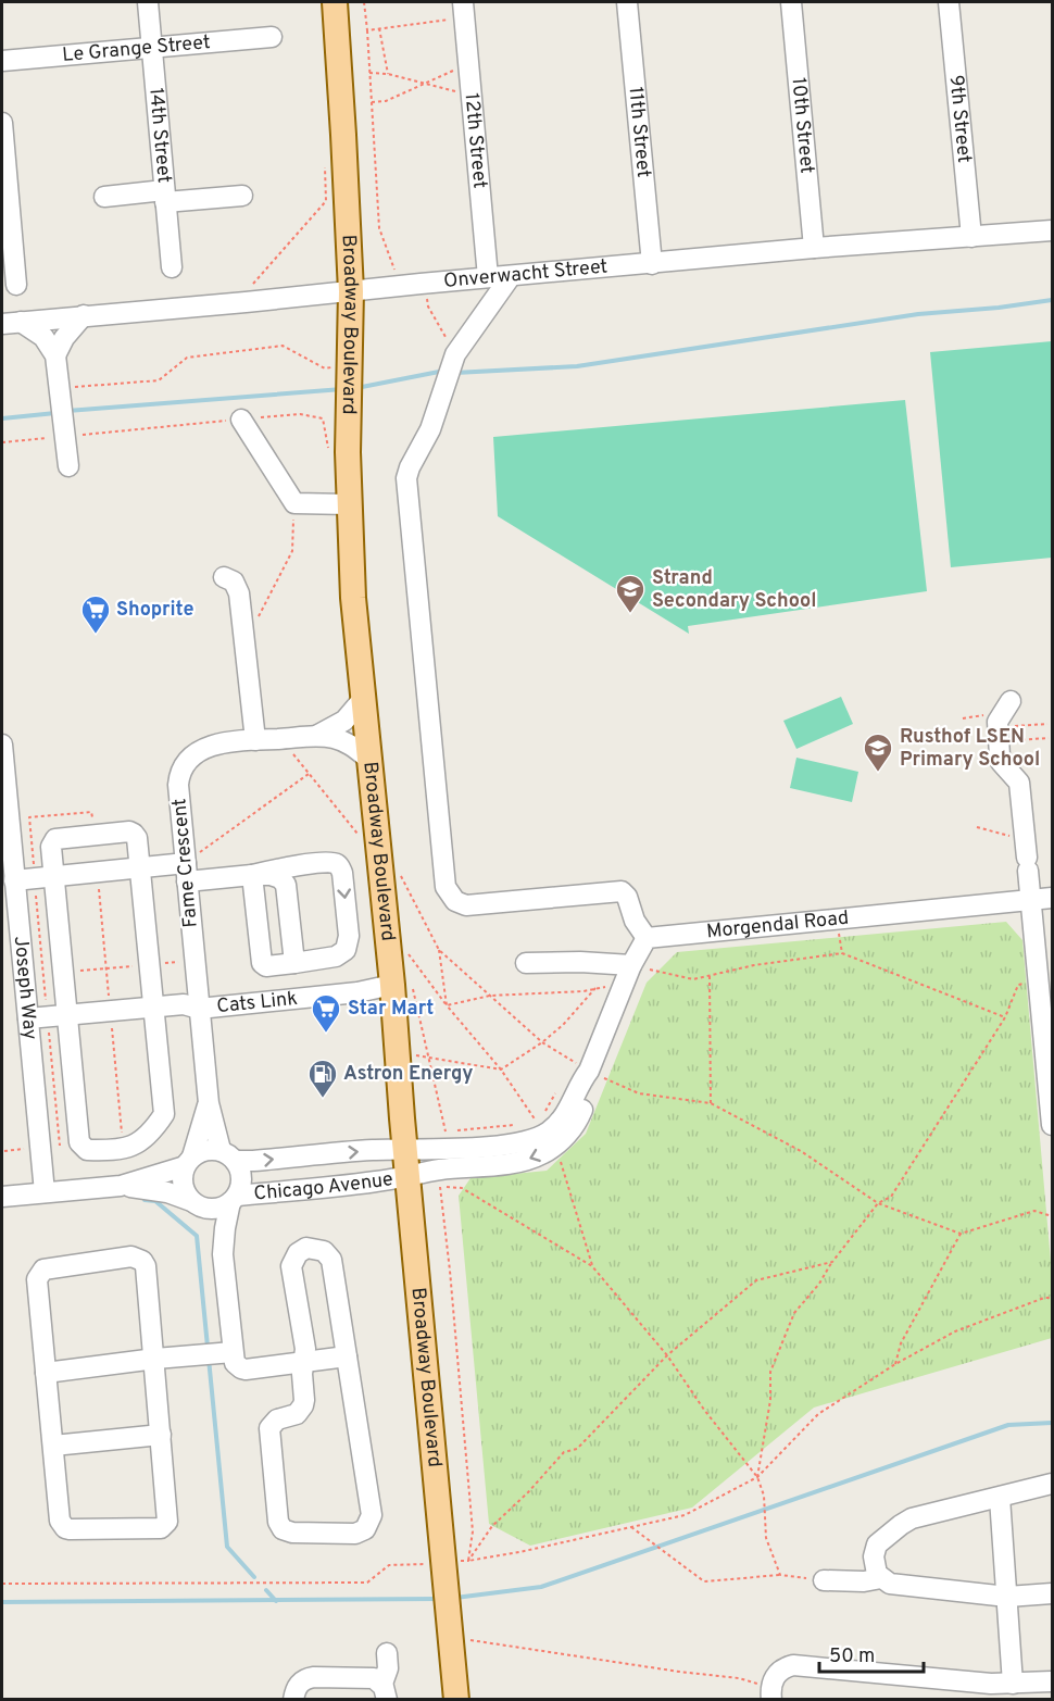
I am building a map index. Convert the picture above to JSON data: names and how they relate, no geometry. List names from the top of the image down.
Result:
{
  "streets": {
    "main road": ["Broadway Boulevard"],
    "street": [
      "Le Grange Street",
      "9th Street",
      "10th Street",
      "11th Street",
      "14th Street",
      "12th Street",
      "Onverwacht Street",
      "Fame Crescent",
      "Morgendal Road",
      "Joseph Way",
      "Cats Link",
      "Chicago Avenue"
    ]
  },
  "crossings": [
    ["Le Grange Street", "14th Street"],
    ["9th Street", "Onverwacht Street"],
    ["10th Street", "Onverwacht Street"],
    ["11th Street", "Onverwacht Street"],
    ["12th Street", "Onverwacht Street"],
    ["Onverwacht Street", "Broadway Boulevard"],
    ["Broadway Boulevard", "Fame Crescent"],
    ["Broadway Boulevard", "Cats Link"],
    ["Broadway Boulevard", "Chicago Avenue"],
    ["Fame Crescent", "Cats Link"],
    ["Fame Crescent", "Chicago Avenue"],
    ["Joseph Way", "Cats Link"]
  ],
  "places": {
    "school or university": ["Strand Secondary School", "Rusthof LSEN Primary School"],
    "supermarket": ["Shoprite", "Star Mart"],
    "fuel station": ["Astron Energy"]
  },
  "scale_bar": "50 m"
}
